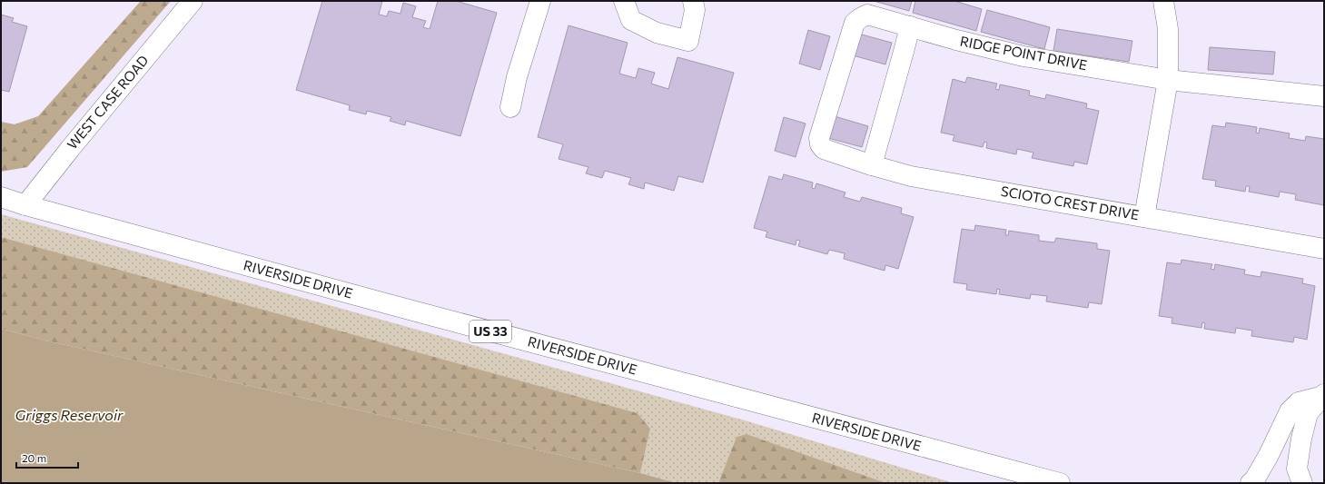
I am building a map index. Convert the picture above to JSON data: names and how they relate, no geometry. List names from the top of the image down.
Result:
{
  "streets": {
    "street": [
      "RIDGE POINT DRIVE",
      "WEST CASE ROAD",
      "SCIOTO CREST DRIVE",
      "RIVERSIDE DRIVE",
      "US 33"
    ]
  },
  "crossings": [
    ["RIDGE POINT DRIVE", "SCIOTO CREST DRIVE"],
    ["WEST CASE ROAD", "RIVERSIDE DRIVE"]
  ],
  "water": ["Griggs Reservoir"],
  "scale_bar": "20 m"
}
